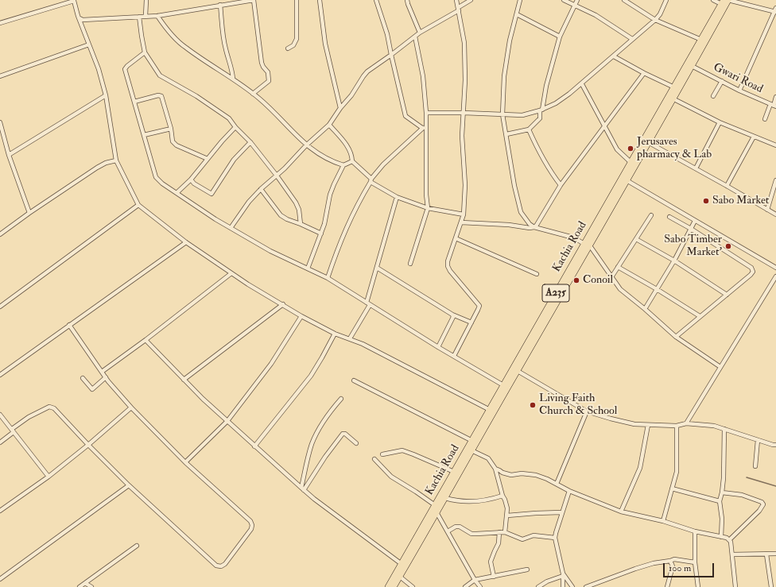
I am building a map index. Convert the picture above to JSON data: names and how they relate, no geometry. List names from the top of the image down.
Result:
{
  "streets": {
    "highway": ["Kachia Road", "A235"],
    "street": ["Gwari Road"]
  },
  "crossings": [
    ["Gwari Road", "Kachia Road"]
  ],
  "places": [
    "Jerusaves pharmacy & Lab",
    "Sabo Market",
    "Sabo Timber Market'",
    "Conoil",
    "Living Faith Church & School"
  ],
  "scale_bar": "100 m"
}
